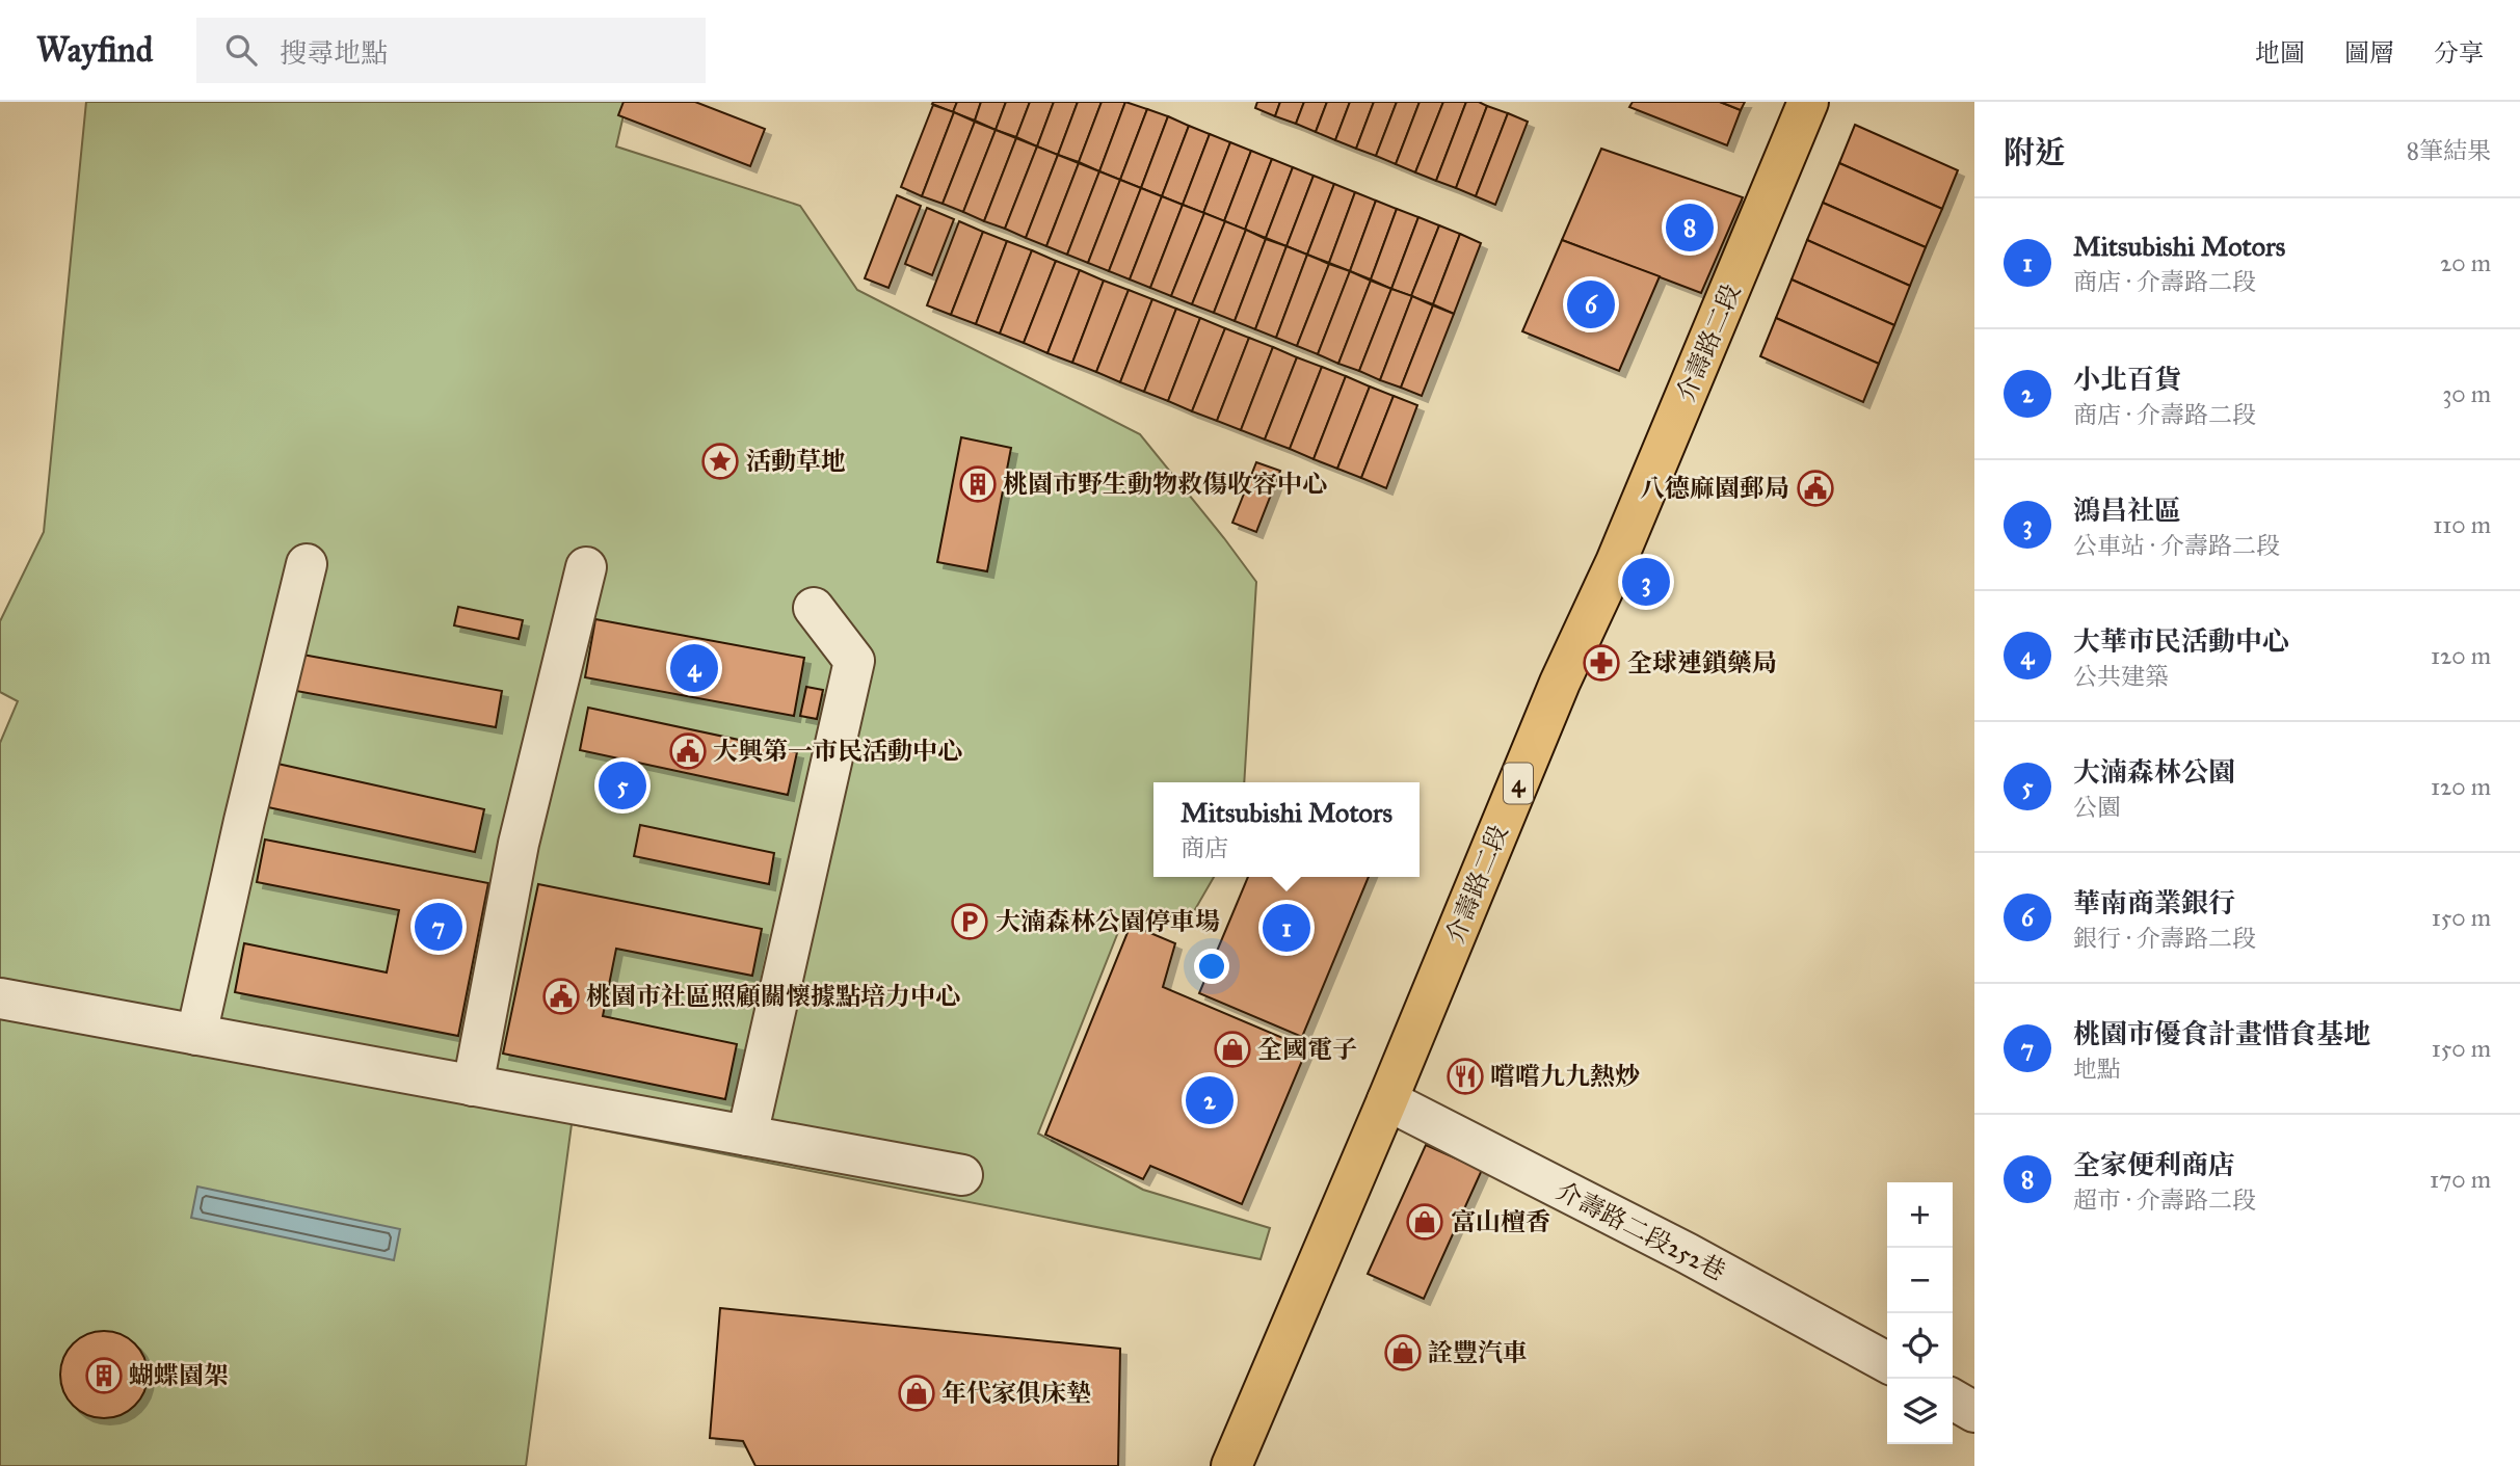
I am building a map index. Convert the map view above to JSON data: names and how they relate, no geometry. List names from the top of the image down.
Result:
{
  "streets": {
    "main road": ["介壽路二段", "4"],
    "street": ["介壽路二段252巷"]
  },
  "crossings": [
    ["介壽路二段", "介壽路二段252巷"]
  ],
  "places": {
    "place": ["活動草地"],
    "building": ["桃園市野生動物救傷收容中心", "蝴蝶園架"],
    "public building": ["八德麻園郵局", "大興第一市民活動中心", "桃園市社區照顧關懷據點培力中心"],
    "pharmacy": ["全球連鎖藥局"],
    "parking": ["大湳森林公園停車場"],
    "shop": [
      "全國電子",
      "富山檀香",
      "詮豐汽車",
      "年代家俱床墊"
    ],
    "restaurant": ["嚐嚐九九熱炒"]
  },
  "page": {
    "header": "Wayfind",
    "search": "搜尋地點",
    "nav": ["地圖", "圖層", "分享"],
    "heading": ["附近", "8筆結果"],
    "list": [
      {
        "mark": "1",
        "name": "Mitsubishi Motors",
        "note": "商店 · 介壽路二段",
        "value": "20 m"
      },
      {
        "mark": "2",
        "name": "小北百貨",
        "note": "商店 · 介壽路二段",
        "value": "30 m"
      },
      {
        "mark": "3",
        "name": "鴻昌社區",
        "note": "公車站 · 介壽路二段",
        "value": "110 m"
      },
      {
        "mark": "4",
        "name": "大華市民活動中心",
        "note": "公共建築",
        "value": "120 m"
      },
      {
        "mark": "5",
        "name": "大湳森林公園",
        "note": "公園",
        "value": "120 m"
      },
      {
        "mark": "6",
        "name": "華南商業銀行",
        "note": "銀行 · 介壽路二段",
        "value": "150 m"
      },
      {
        "mark": "7",
        "name": "桃園市優食計畫惜食基地",
        "note": "地點",
        "value": "150 m"
      },
      {
        "mark": "8",
        "name": "全家便利商店",
        "note": "超市 · 介壽路二段",
        "value": "170 m"
      }
    ],
    "pins": [
      "8",
      "6",
      "3",
      "4",
      "5",
      "7",
      "1",
      "2"
    ],
    "popup": ["Mitsubishi Motors", "商店"],
    "map_buttons": ["+", "−"]
  }
}
